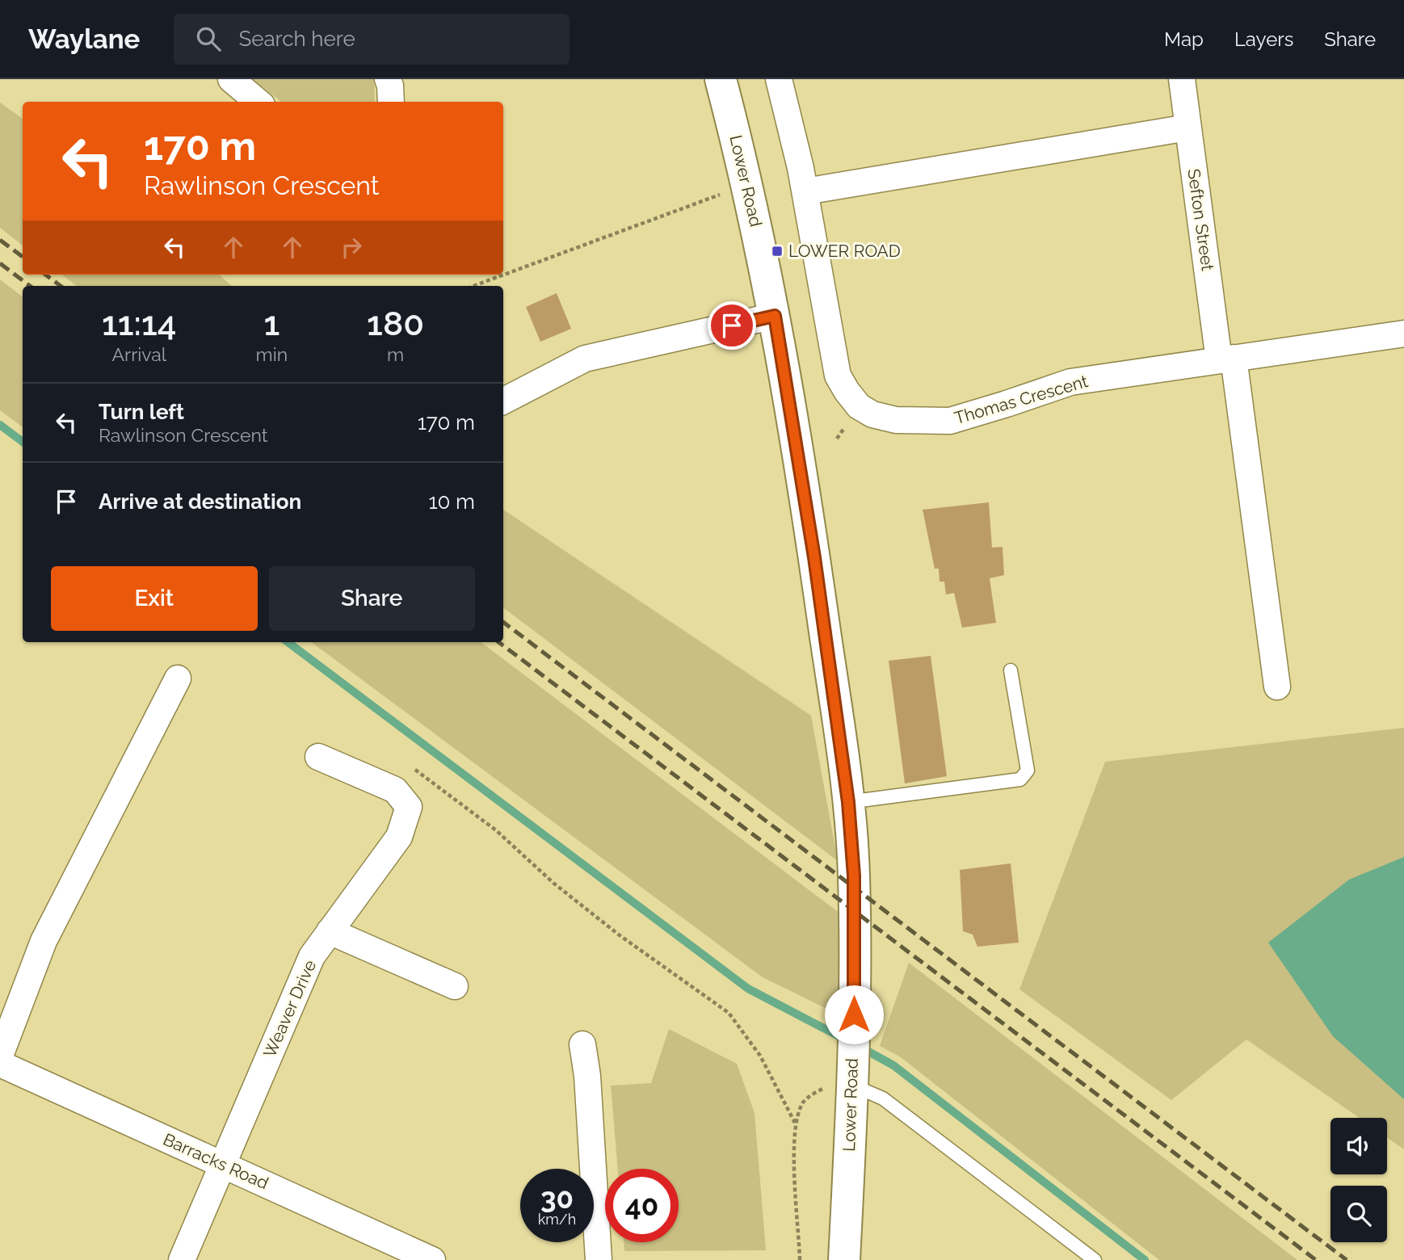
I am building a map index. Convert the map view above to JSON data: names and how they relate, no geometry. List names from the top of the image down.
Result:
{
  "streets": {
    "street": [
      "Lower Road",
      "Sefton Street",
      "Thomas Crescent",
      "Weaver Drive",
      "Barracks Road"
    ]
  },
  "crossings": [
    ["Sefton Street", "Thomas Crescent"],
    ["Weaver Drive", "Barracks Road"]
  ],
  "places": {
    "transit": ["LOWER ROAD"]
  },
  "page": {
    "header": "Waylane",
    "search": "Search here",
    "nav": ["Map", "Layers", "Share"],
    "turn": ["170 m", "Rawlinson Crescent"],
    "eta": [
      "11:14",
      "Arrival",
      "1",
      "min",
      "180",
      "m"
    ],
    "list": [
      {
        "name": "Turn left",
        "note": "Rawlinson Crescent",
        "value": "170 m"
      },
      {
        "name": "Arrive at destination",
        "value": "10 m"
      }
    ],
    "buttons": ["Exit", "Share"],
    "speed": "30 km/h",
    "limit": "40"
  }
}
